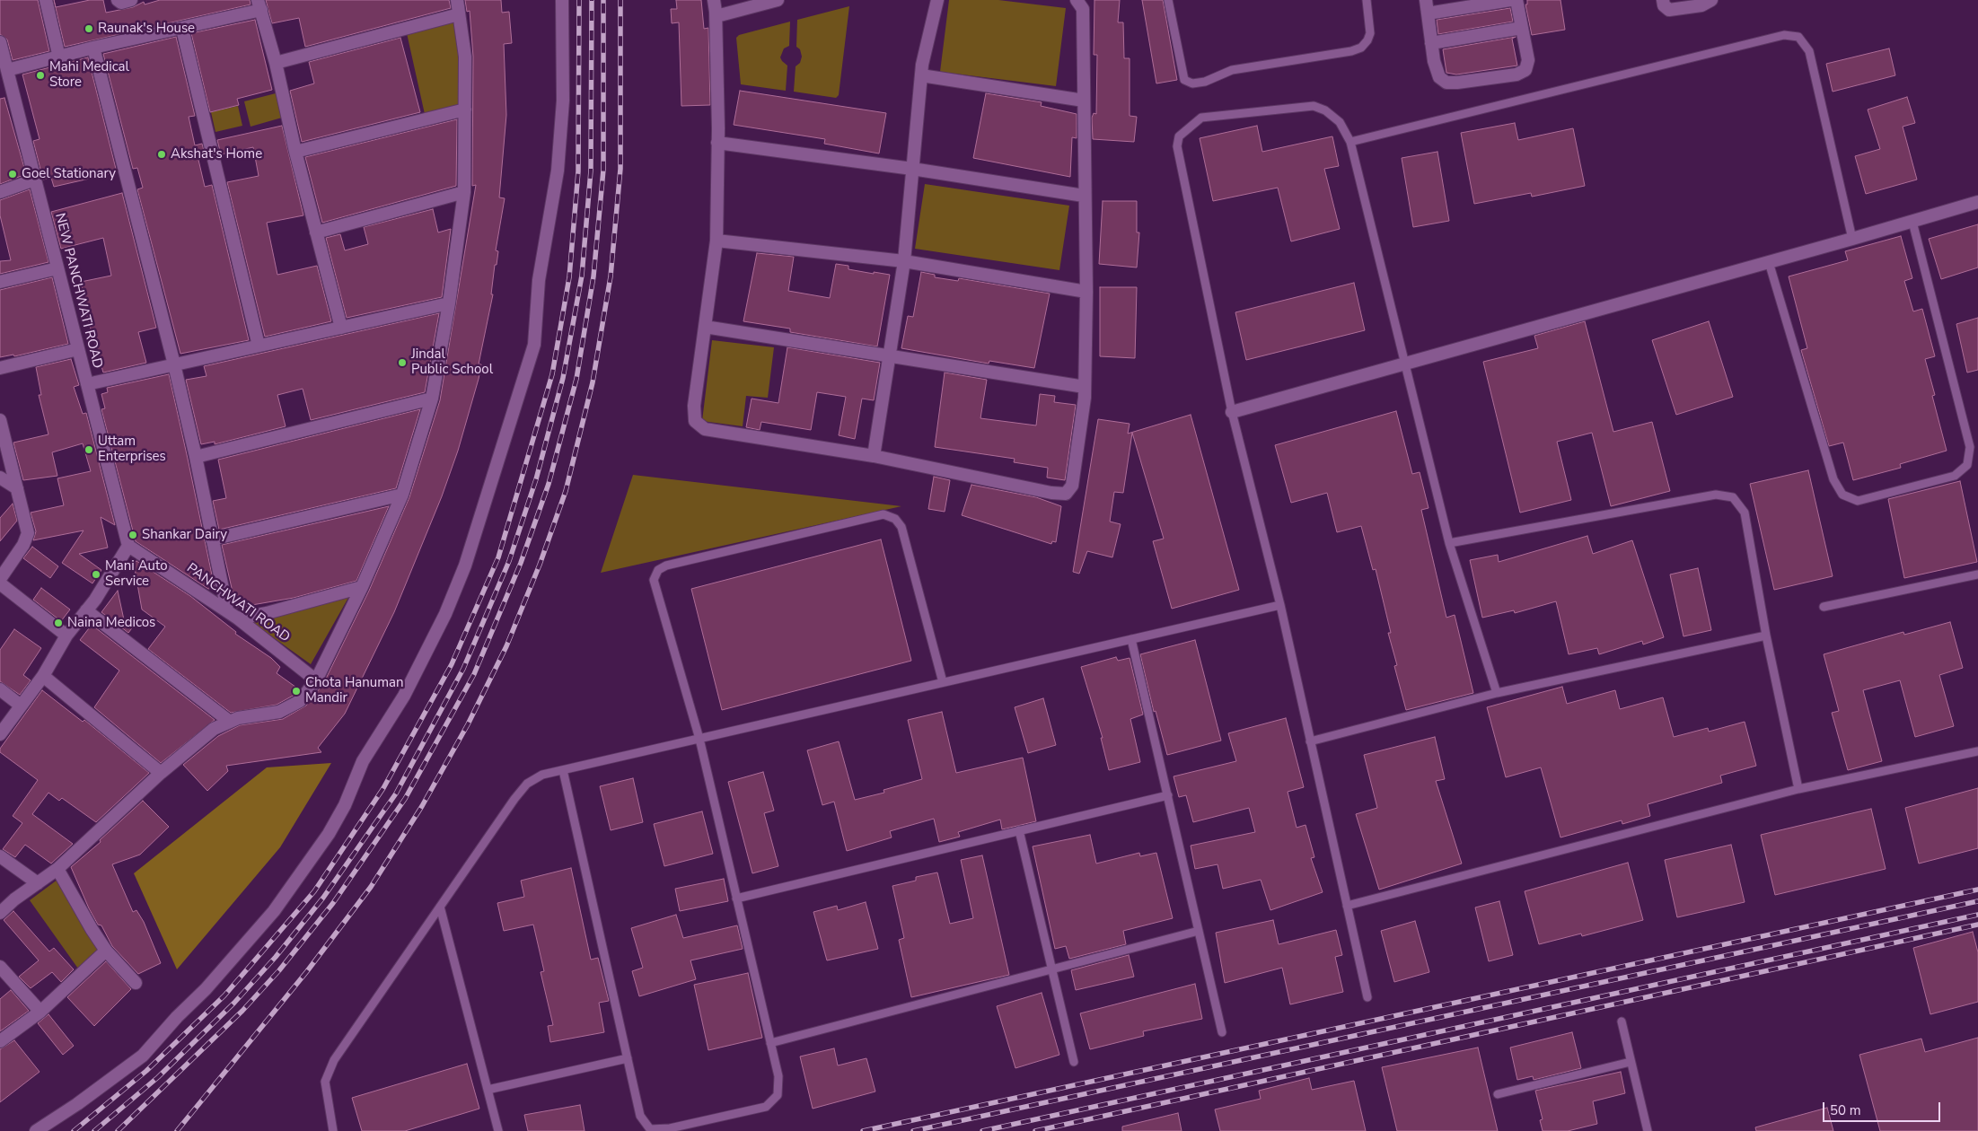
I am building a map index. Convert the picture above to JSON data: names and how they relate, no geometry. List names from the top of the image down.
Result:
{
  "streets": {
    "street": ["NEW PANCHWATI ROAD", "PANCHWATI ROAD"]
  },
  "crossings": [
    ["NEW PANCHWATI ROAD", "PANCHWATI ROAD"]
  ],
  "places": [
    "Raunak's House",
    "Mahi Medical Store",
    "Akshat's Home",
    "Goel Stationary",
    "Jindal Public School",
    "Uttam Enterprises",
    "Shankar Dairy",
    "Mani Auto Service",
    "Naina Medicos",
    "Chota Hanuman Mandir"
  ],
  "scale_bar": "50 m"
}
